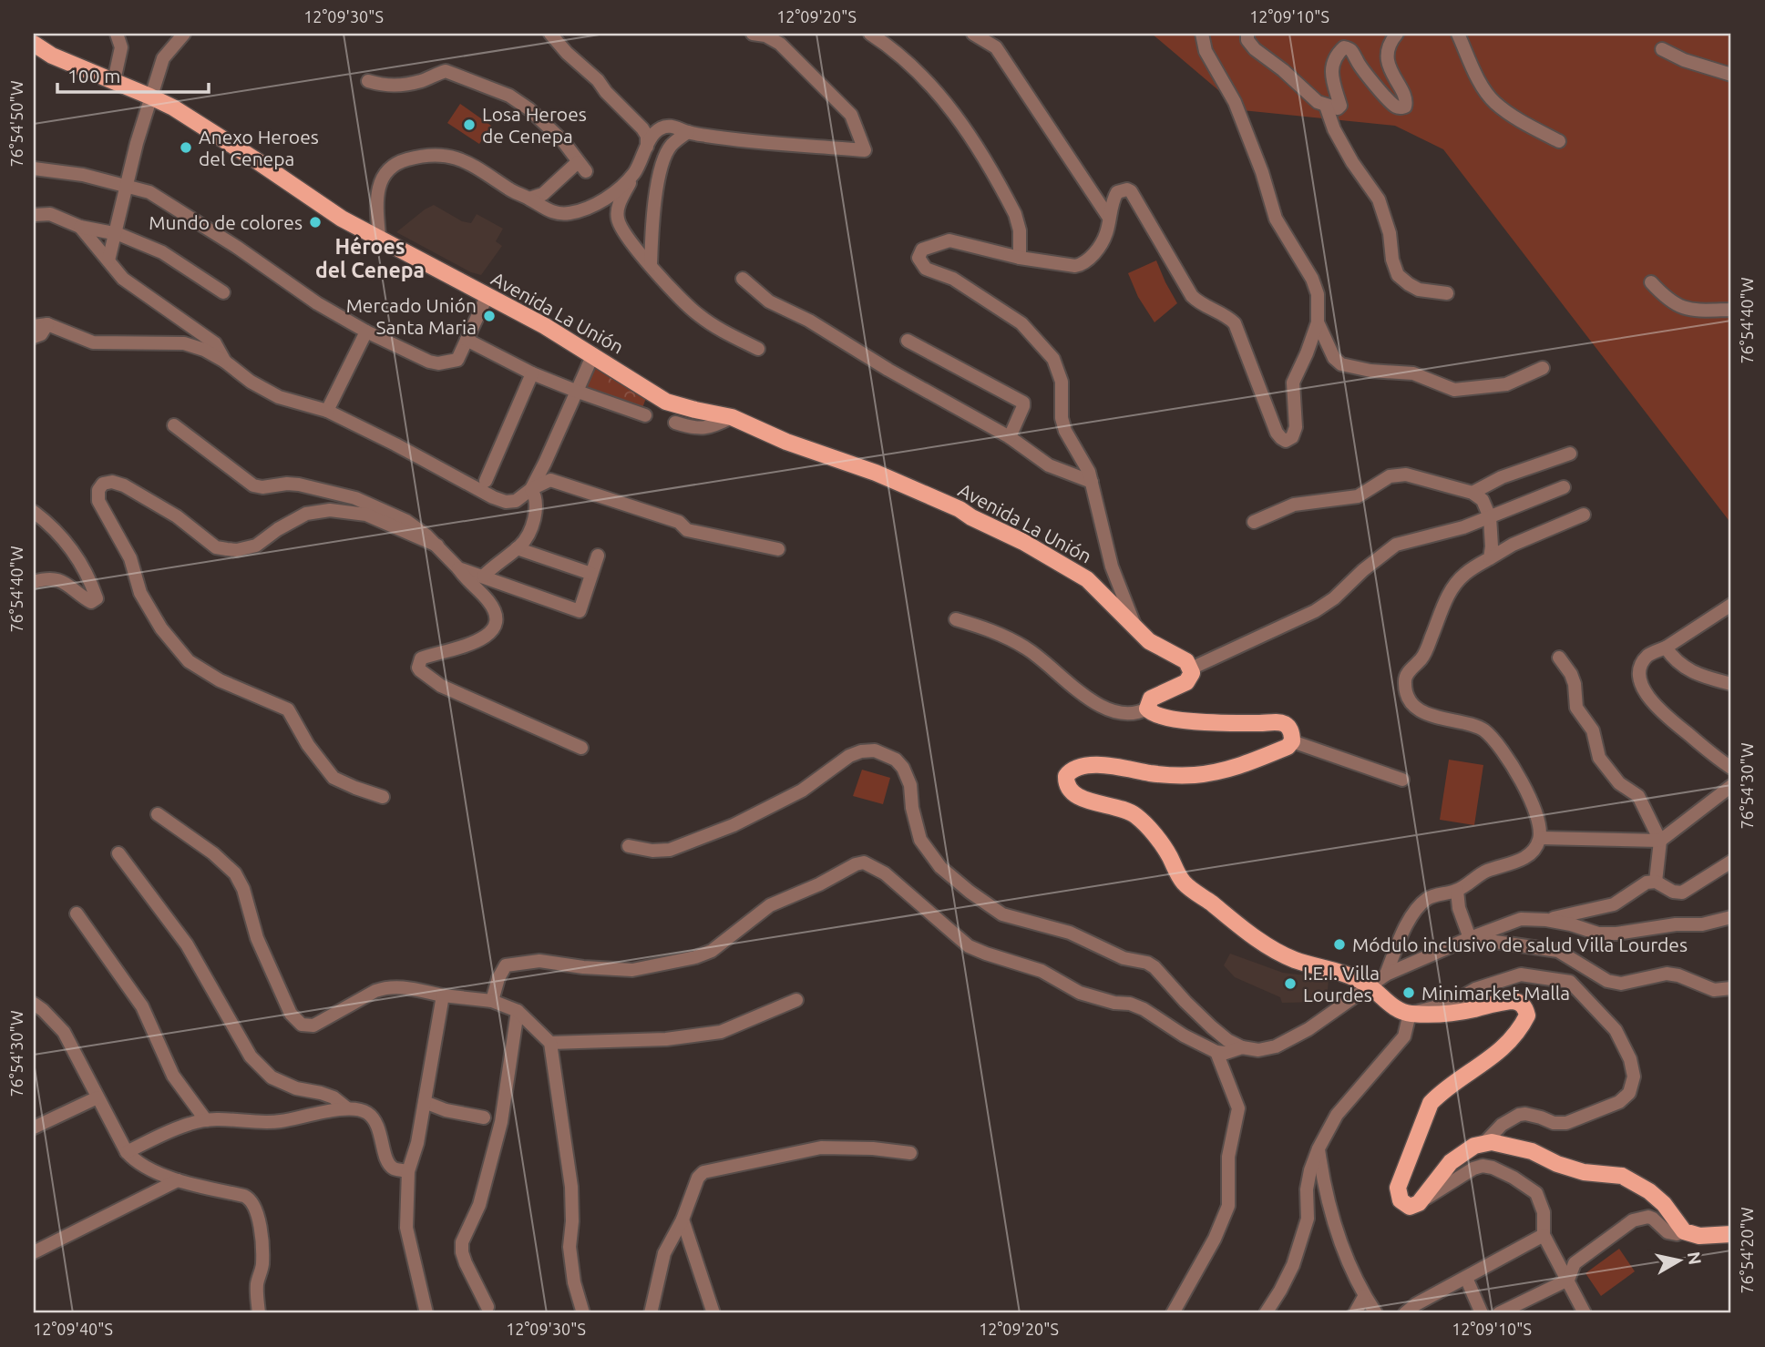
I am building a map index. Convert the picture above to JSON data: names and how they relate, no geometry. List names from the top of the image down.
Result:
{
  "streets": {
    "main road": ["Avenida La Unión"]
  },
  "districts": ["Héroes del Cenepa"],
  "places": [
    "Losa Heroes de Cenepa",
    "Anexo Heroes del Cenepa",
    "Mundo de colores",
    "Mercado Unión Santa Maria",
    "Módulo inclusivo de salud Villa Lourdes",
    "I.E.I. Villa Lourdes",
    "Minimarket Malla"
  ],
  "scale_bar": "100 m",
  "north": "right",
  "coordinates": [
    "12°09'30\"S",
    "12°09'20\"S",
    "12°09'10\"S",
    "76°54'50\"W",
    "76°54'40\"W",
    "76°54'30\"W",
    "76°54'20\"W",
    "12°09'40\"S"
  ]
}
